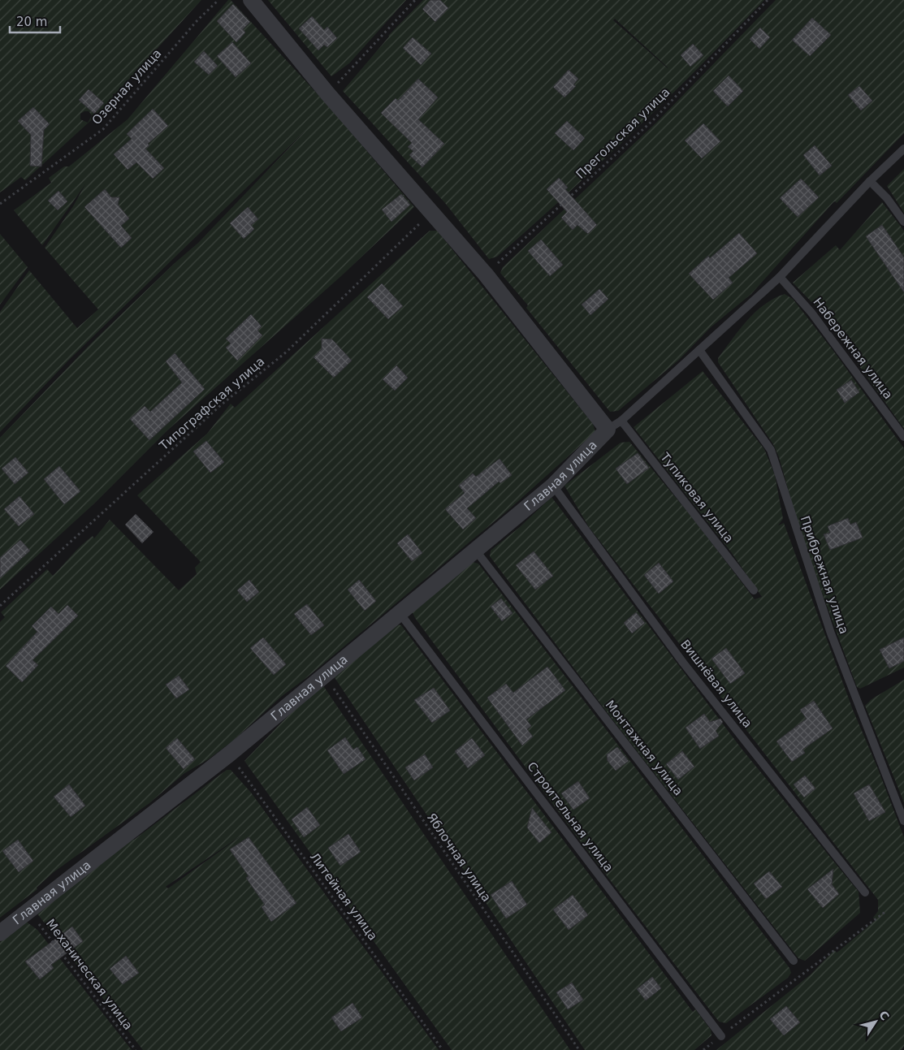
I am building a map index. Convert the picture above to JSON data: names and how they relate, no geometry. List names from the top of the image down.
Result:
{
  "streets": {
    "street": ["Главная улица"],
    "lane": [
      "Набережная улица",
      "Тупиковая улица",
      "Прибрежная улица",
      "Вишнёвая улица",
      "Монтажная улица",
      "Строительная улица"
    ],
    "path": [
      "Озерная улица",
      "Прегольская улица",
      "Типографская улица",
      "Яблочная улица",
      "Литейная улица",
      "Механическая улица"
    ]
  },
  "crossings": [
    ["Главная улица", "Вишнёвая улица"],
    ["Главная улица", "Монтажная улица"],
    ["Главная улица", "Строительная улица"],
    ["Главная улица", "Яблочная улица"],
    ["Главная улица", "Литейная улица"],
    ["Главная улица", "Механическая улица"]
  ],
  "scale_bar": "20 m",
  "north": "top right"
}
